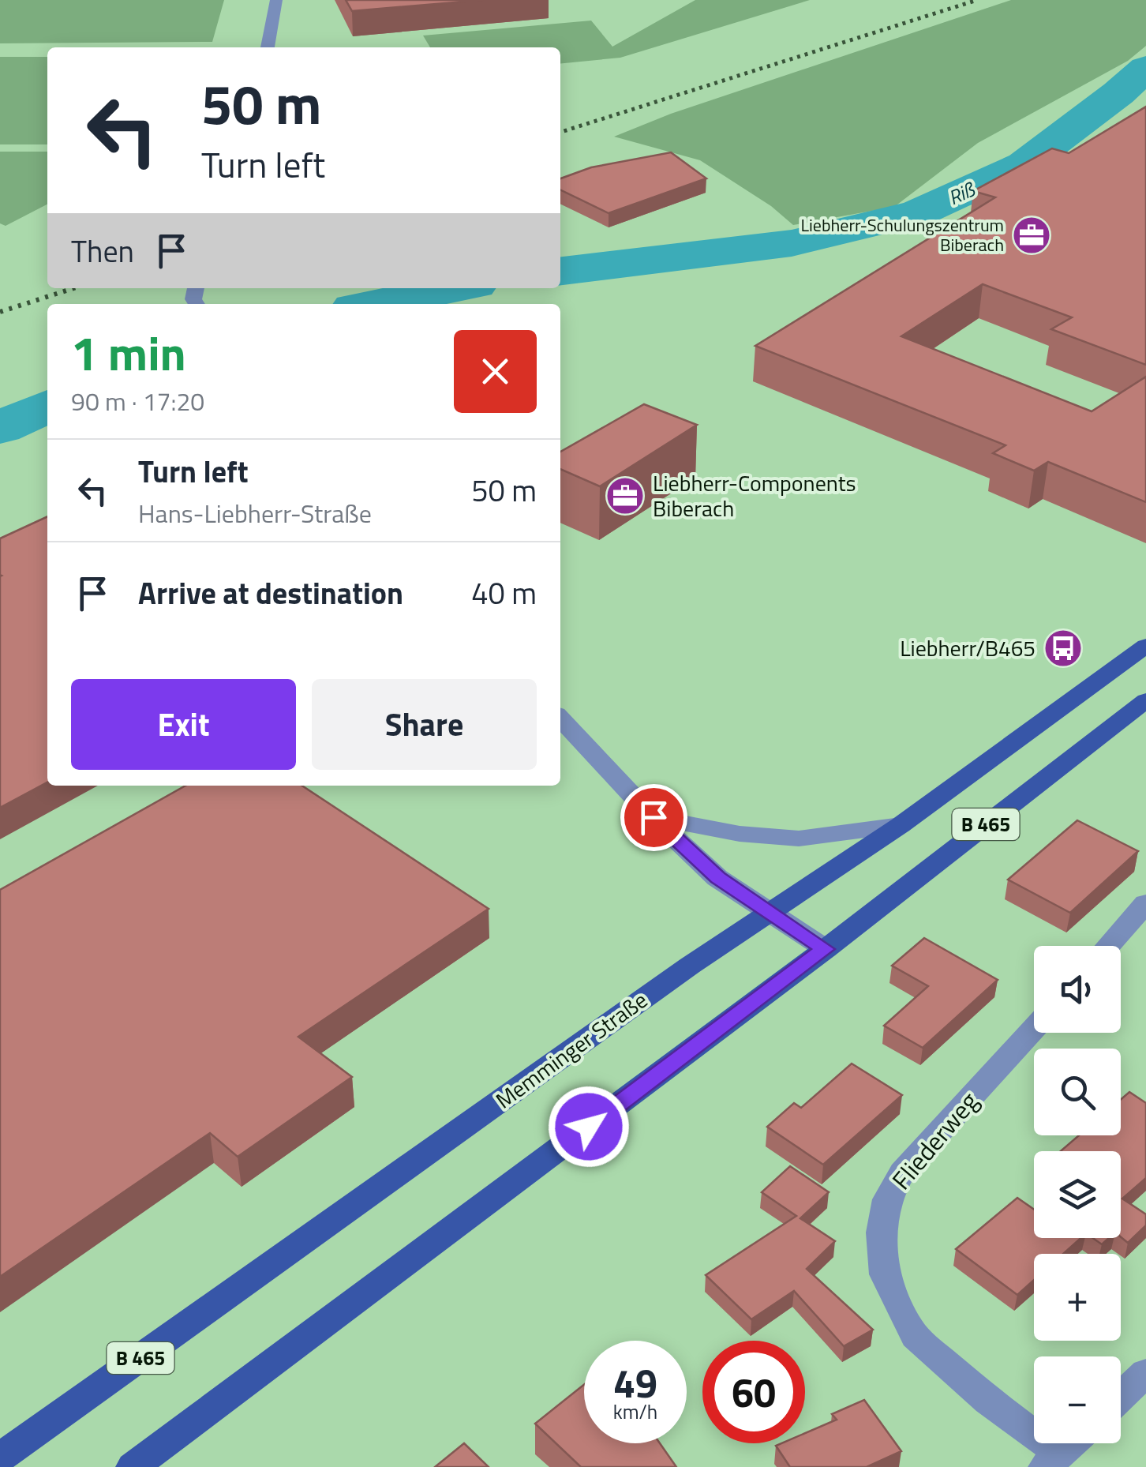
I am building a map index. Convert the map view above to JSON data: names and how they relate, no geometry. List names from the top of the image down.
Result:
{
  "streets": {
    "main road": ["B 465", "Memminger Straße"],
    "street": ["Fliederweg"]
  },
  "water": ["Riß"],
  "places": {
    "office": ["Liebherr-Schulungszentrum Biberach", "Liebherr-Components Biberach"],
    "bus stop": ["Liebherr/B465"]
  },
  "page": {
    "turn": ["50 m", "Turn left"],
    "then": "Then",
    "heading": ["1 min", "90 m · 17:20"],
    "list": [
      {
        "name": "Turn left",
        "note": "Hans-Liebherr-Straße",
        "value": "50 m"
      },
      {
        "name": "Arrive at destination",
        "value": "40 m"
      }
    ],
    "buttons": ["Exit", "Share"],
    "map_buttons": ["+", "−"],
    "speed": "49 km/h",
    "limit": "60"
  }
}
